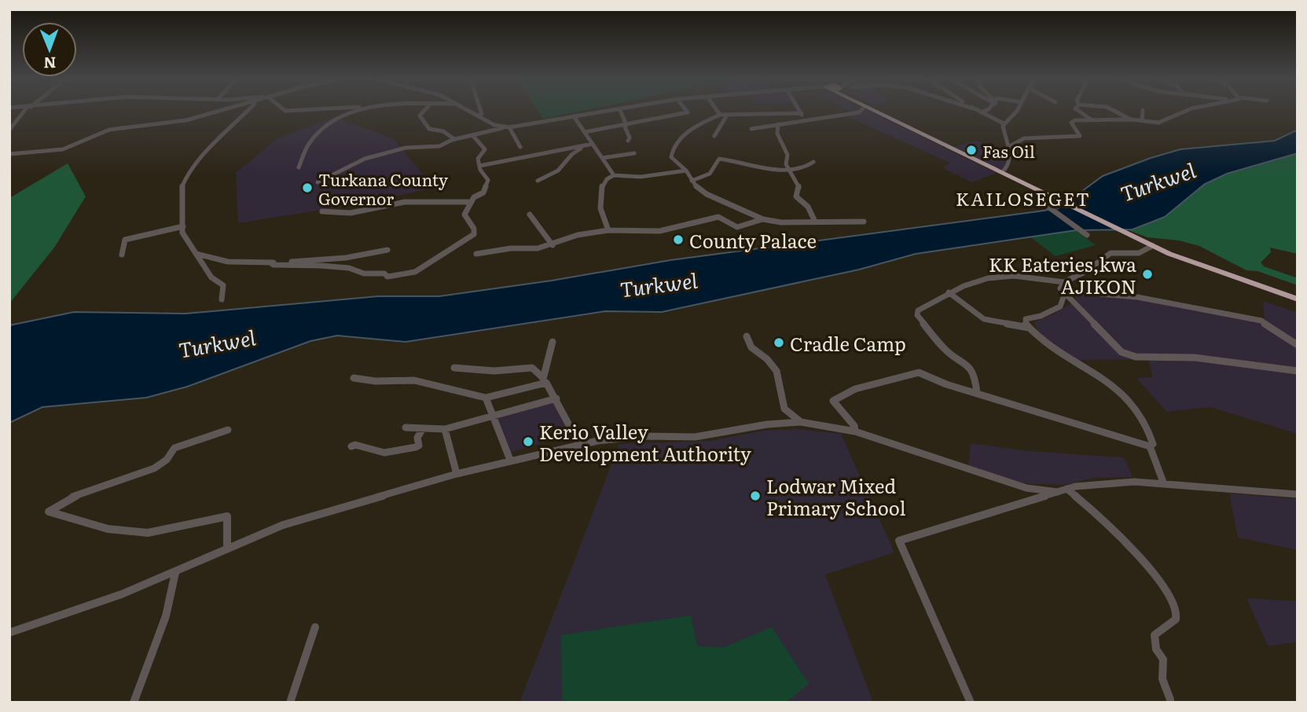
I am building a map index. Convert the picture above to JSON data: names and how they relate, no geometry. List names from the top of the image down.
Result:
{
  "districts": ["KAILOSEGET"],
  "water": ["Turkwel"],
  "places": [
    "Fas Oil",
    "Turkana County Governor",
    "County Palace",
    "KK Eateries,kwa AJIKON",
    "Cradle Camp",
    "Kerio Valley Development Authority",
    "Lodwar Mixed Primary School"
  ],
  "north": "bottom"
}
